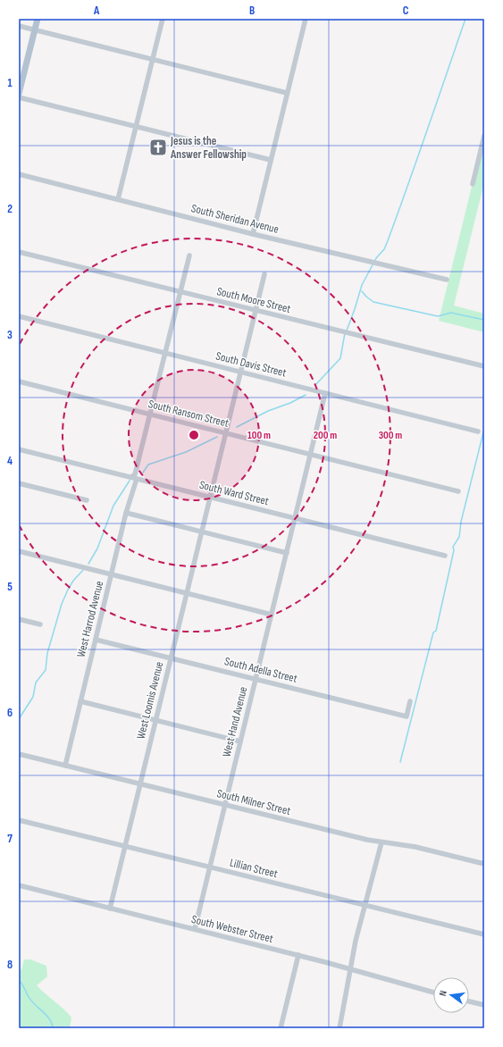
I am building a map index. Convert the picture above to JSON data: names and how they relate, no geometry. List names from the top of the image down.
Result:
{
  "streets": {
    "street": [
      "South Sheridan Avenue",
      "South Moore Street",
      "South Davis Street",
      "South Ransom Street",
      "South Ward Street",
      "West Harrod Avenue",
      "South Adella Street",
      "West Loomis Avenue",
      "West Hand Avenue",
      "South Milner Street",
      "Lillian Street",
      "South Webster Street"
    ]
  },
  "crossings": [
    ["South Moore Street", "West Loomis Avenue"],
    ["South Davis Street", "West Loomis Avenue"],
    ["South Davis Street", "West Hand Avenue"],
    ["South Ransom Street", "West Loomis Avenue"],
    ["South Ransom Street", "West Hand Avenue"],
    ["South Ward Street", "West Harrod Avenue"],
    ["South Ward Street", "West Loomis Avenue"],
    ["South Ward Street", "West Hand Avenue"],
    ["West Harrod Avenue", "South Adella Street"],
    ["West Harrod Avenue", "South Milner Street"],
    ["South Adella Street", "West Loomis Avenue"],
    ["South Adella Street", "West Hand Avenue"],
    ["West Loomis Avenue", "South Milner Street"],
    ["West Loomis Avenue", "Lillian Street"],
    ["West Loomis Avenue", "South Webster Street"],
    ["West Hand Avenue", "South Milner Street"],
    ["West Hand Avenue", "Lillian Street"],
    ["West Hand Avenue", "South Webster Street"]
  ],
  "places": {
    "church": ["Jesus is the Answer Fellowship"]
  },
  "north": "left",
  "grid": {
    "columns": ["A", "B", "C"],
    "rows": [
      "1",
      "2",
      "3",
      "4",
      "5",
      "6",
      "7",
      "8"
    ]
  },
  "rings": ["100 m", "200 m", "300 m"]
}
